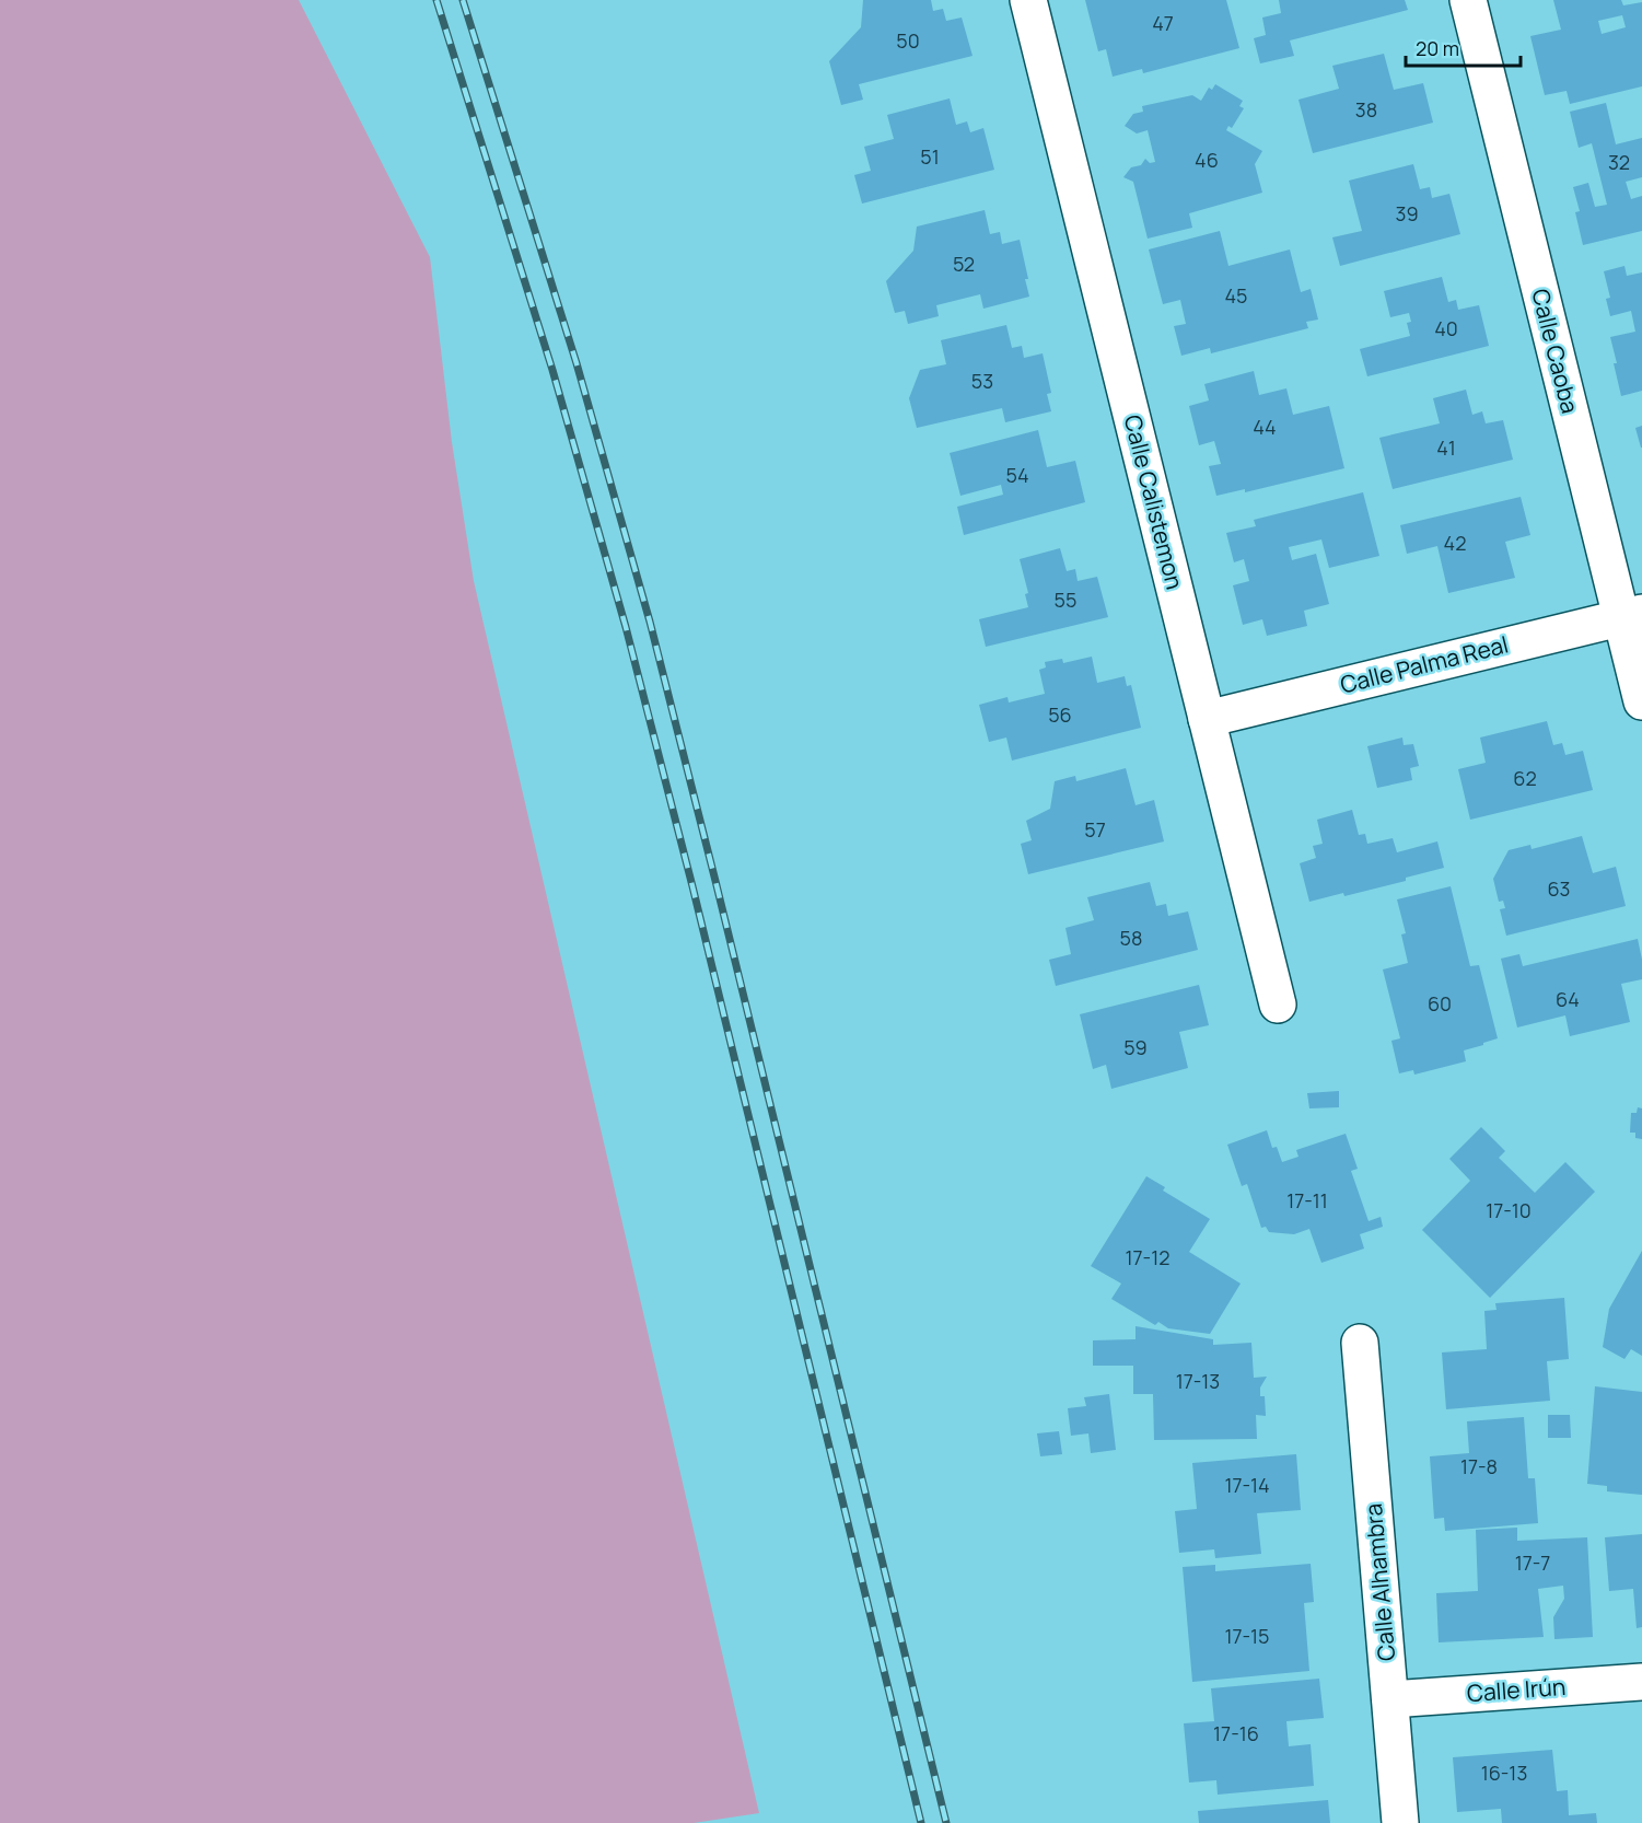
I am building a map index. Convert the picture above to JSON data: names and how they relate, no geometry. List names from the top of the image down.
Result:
{
  "streets": {
    "street": [
      "Calle Caoba",
      "Calle Calistemon",
      "Calle Palma Real",
      "Calle Alhambra",
      "Calle Irún"
    ]
  },
  "crossings": [
    ["Calle Caoba", "Calle Palma Real"],
    ["Calle Calistemon", "Calle Palma Real"],
    ["Calle Alhambra", "Calle Irún"]
  ],
  "house_numbers": [
    "47",
    "50",
    "38",
    "51",
    "46",
    "32",
    "39",
    "52",
    "45",
    "40",
    "53",
    "44",
    "41",
    "54",
    "42",
    "55",
    "56",
    "62",
    "57",
    "63",
    "58",
    "64",
    "60",
    "59",
    "17-11",
    "17-10",
    "17-12",
    "17-13",
    "17-8",
    "17-14",
    "17-7",
    "17-15",
    "17-16",
    "16-13"
  ],
  "scale_bar": "20 m"
}
